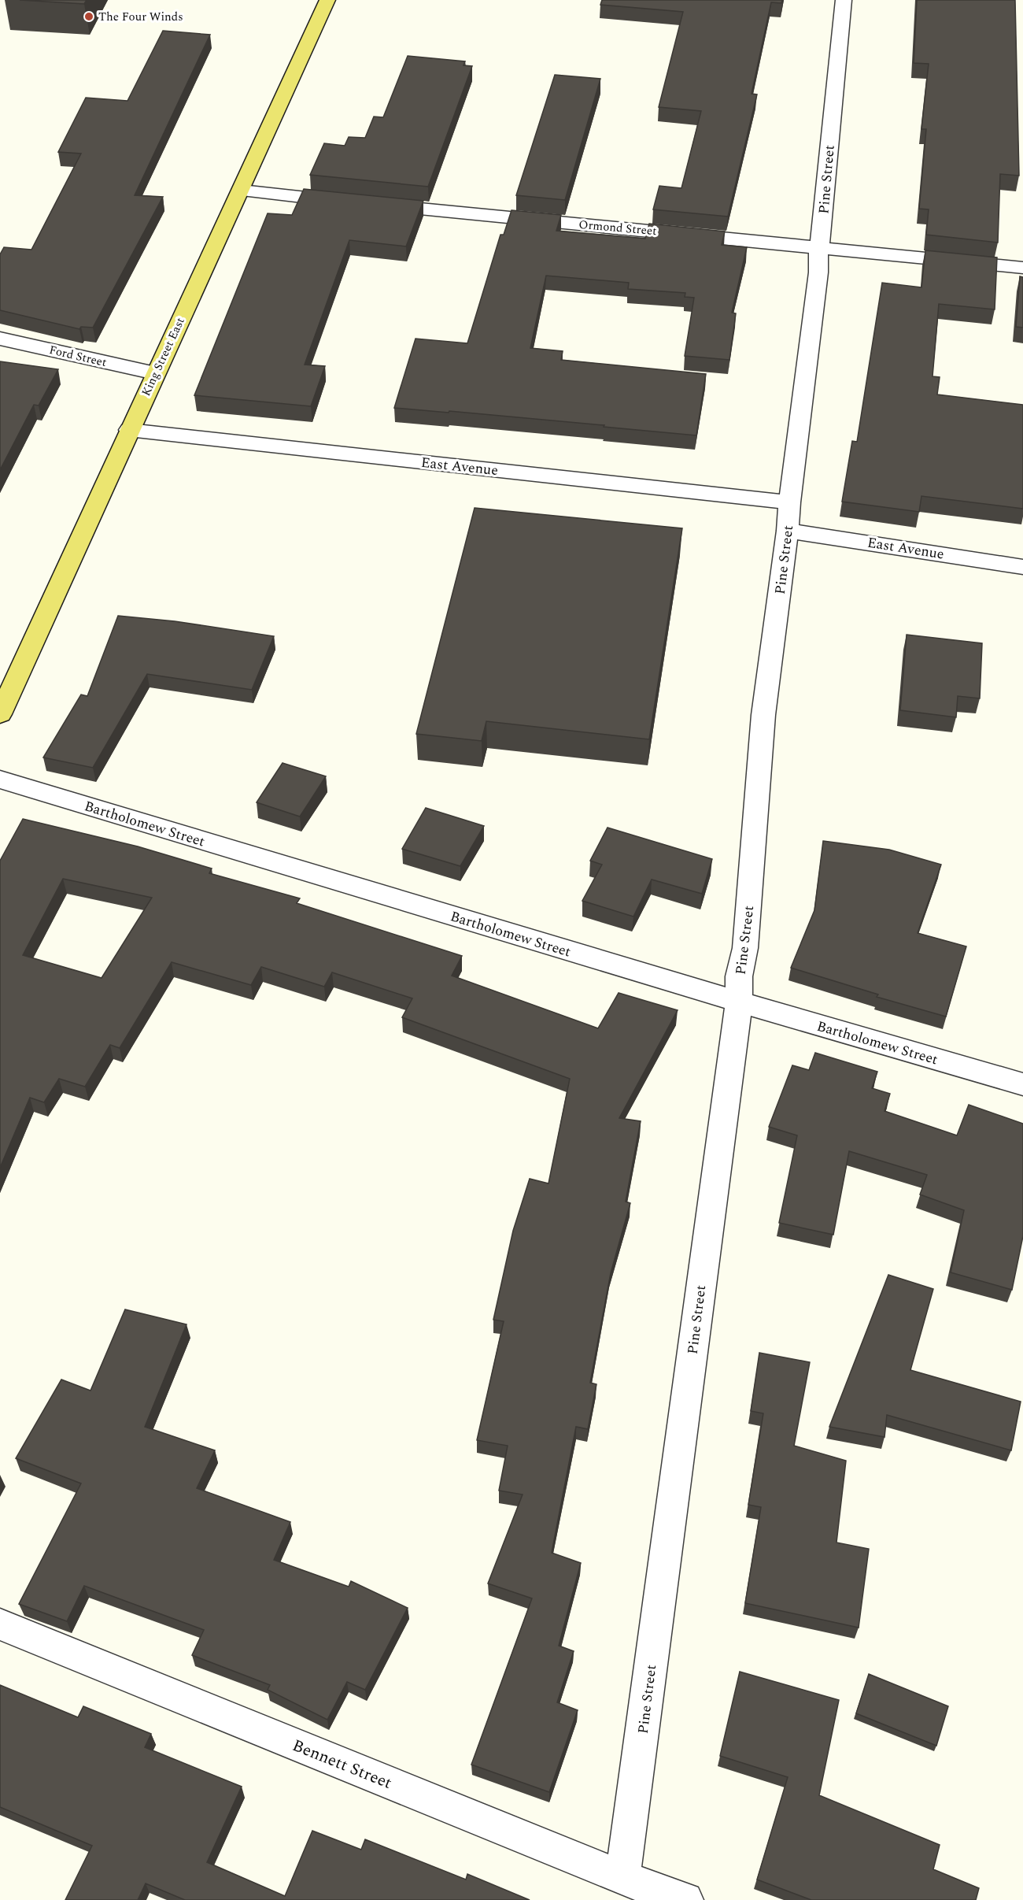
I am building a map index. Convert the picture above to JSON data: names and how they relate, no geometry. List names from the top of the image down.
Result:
{
  "streets": {
    "main road": ["King Street East"],
    "street": [
      "Pine Street",
      "Ormond Street",
      "Ford Street",
      "East Avenue",
      "Bartholomew Street",
      "Bennett Street"
    ]
  },
  "crossings": [
    ["Pine Street", "Ormond Street"],
    ["Pine Street", "East Avenue"],
    ["Pine Street", "Bartholomew Street"],
    ["Pine Street", "Bennett Street"],
    ["Ormond Street", "King Street East"],
    ["Ford Street", "King Street East"],
    ["King Street East", "East Avenue"]
  ],
  "places": ["The Four Winds"]
}
